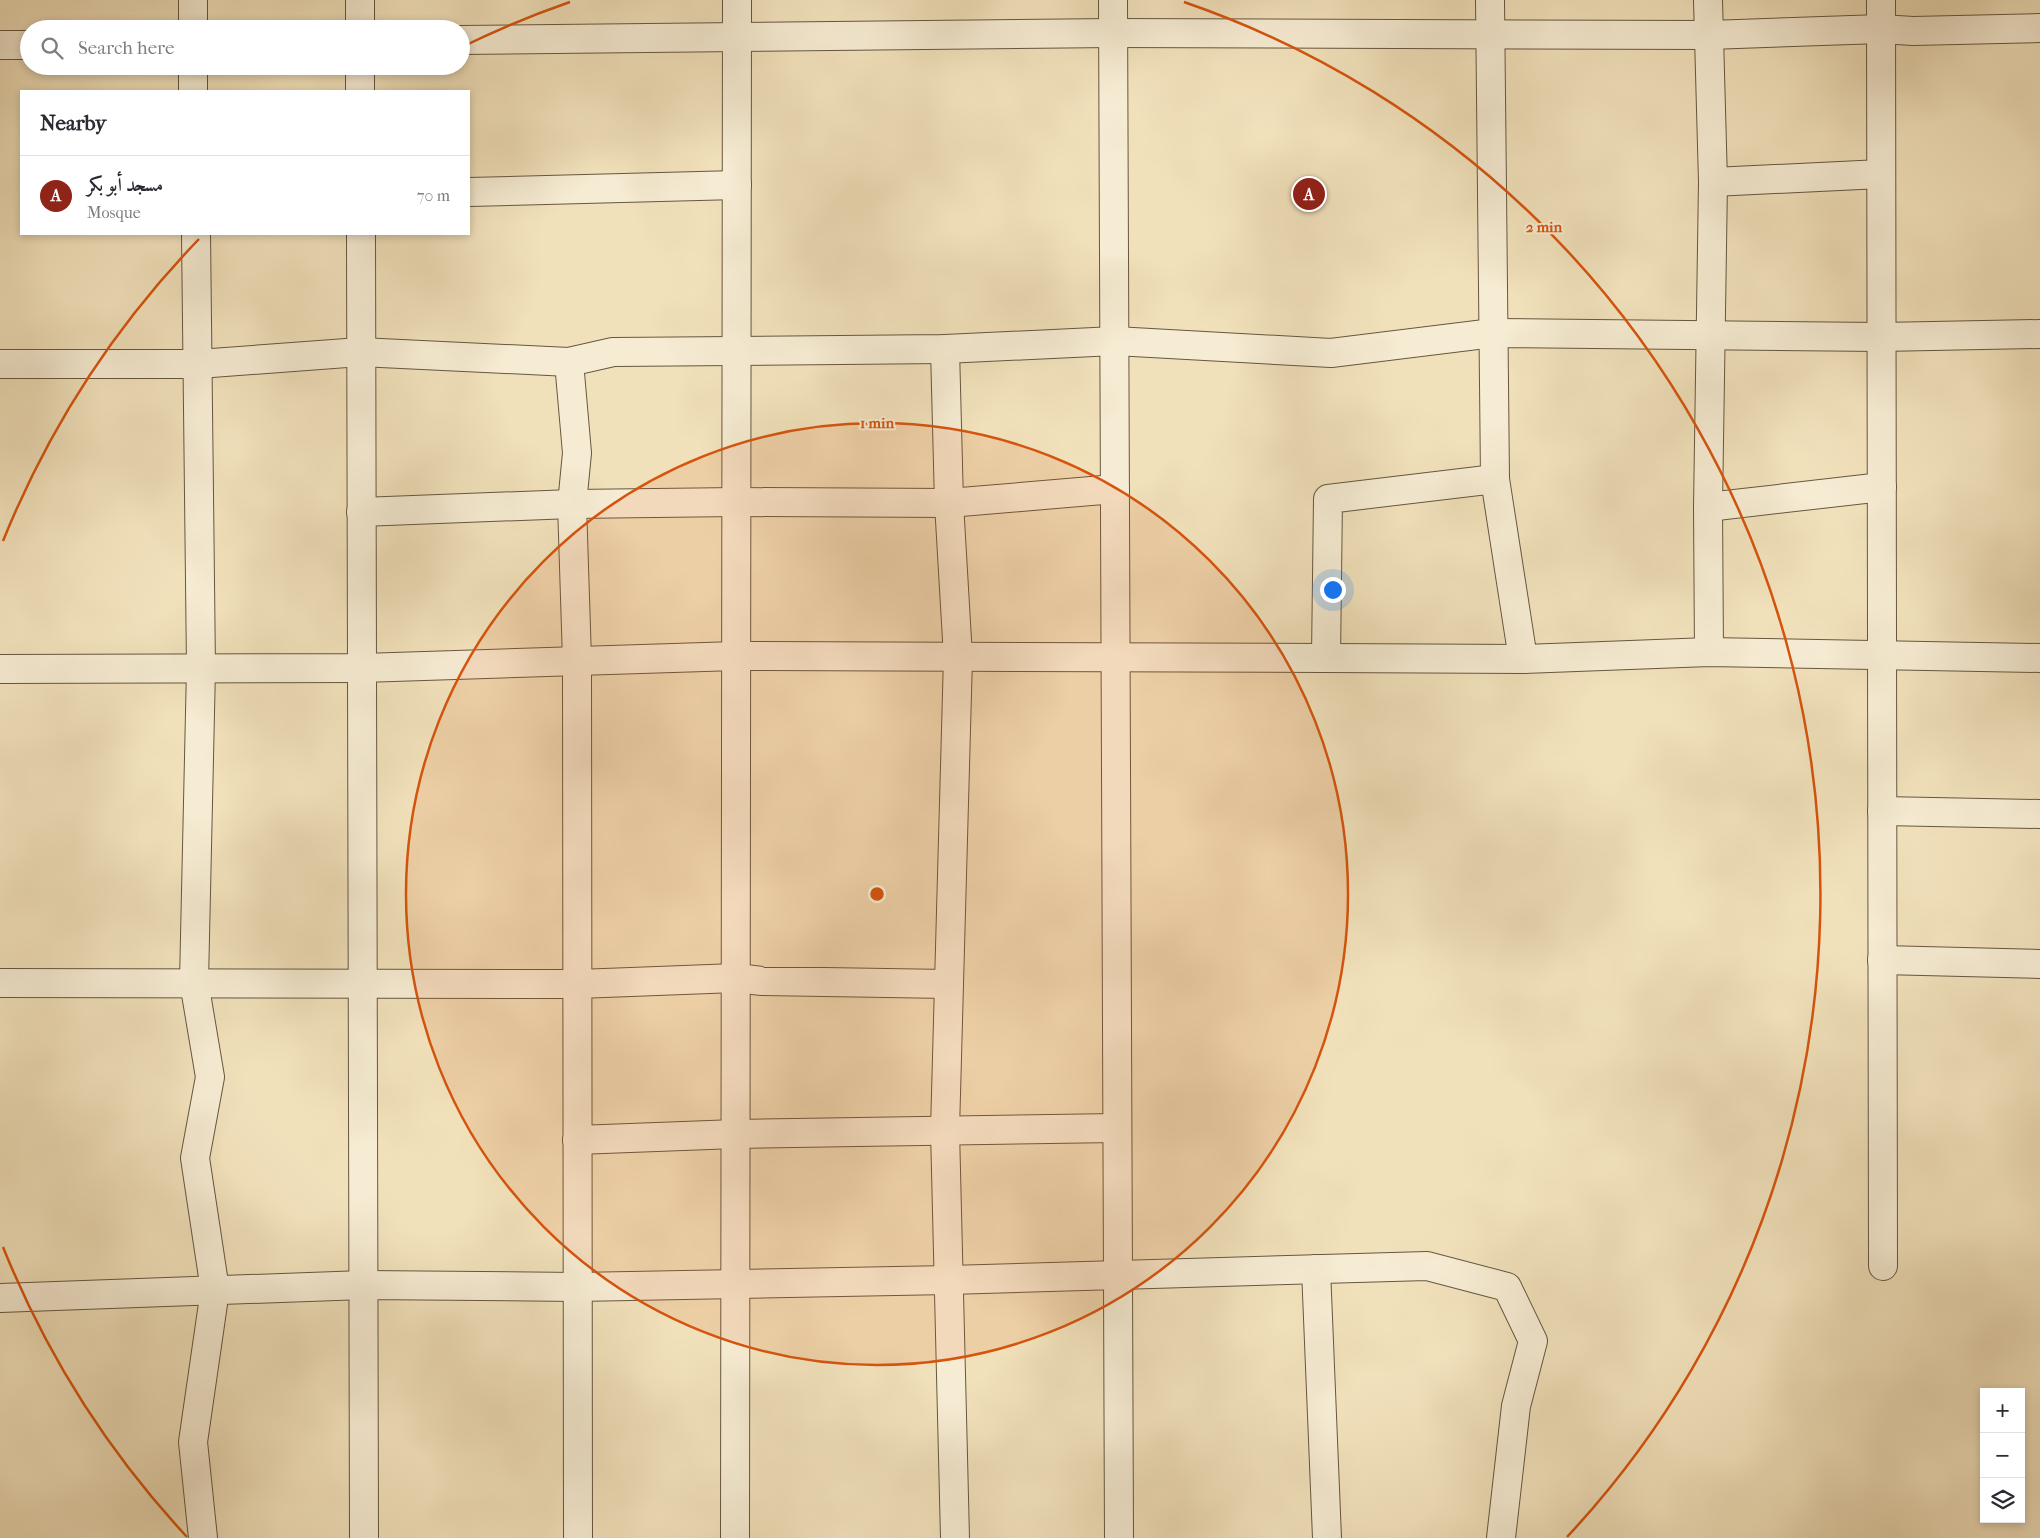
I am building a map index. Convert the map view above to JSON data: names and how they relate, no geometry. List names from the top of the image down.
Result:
{
  "page": {
    "search": "Search here",
    "heading": "Nearby",
    "list": [
      {
        "mark": "A",
        "name": "مسجد أبو بكر",
        "note": "Mosque",
        "value": "70 m"
      }
    ],
    "pins": "A",
    "map_buttons": ["+", "−"]
  },
  "rings": ["2 min", "1 min"]
}
